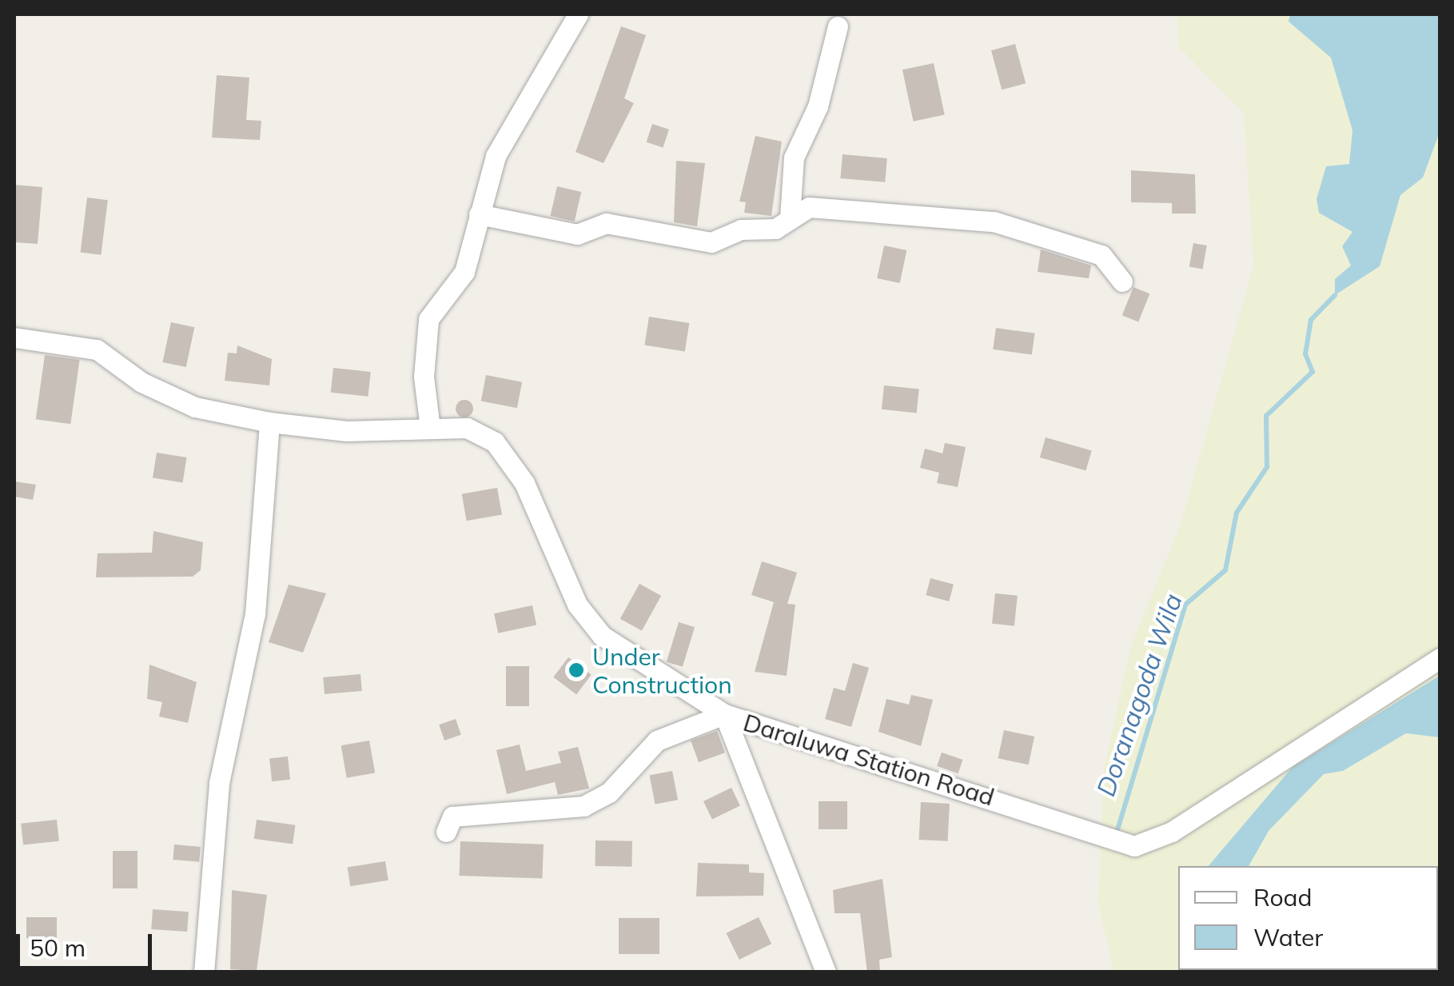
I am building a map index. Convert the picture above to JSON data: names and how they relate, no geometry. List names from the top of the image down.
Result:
{
  "streets": {
    "street": ["Daraluwa Station Road"]
  },
  "water": ["Doranagoda Wila"],
  "places": ["Under Construction"],
  "legend": ["Road", "Water"],
  "scale_bar": "50 m"
}
